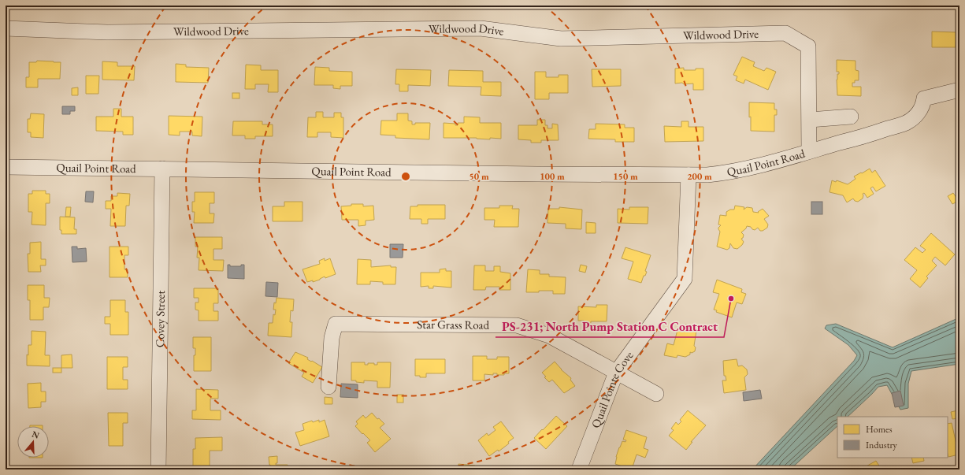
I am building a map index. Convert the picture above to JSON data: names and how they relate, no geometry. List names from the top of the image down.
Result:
{
  "streets": {
    "street": [
      "Wildwood Drive",
      "Quail Point Road",
      "Covey Street",
      "Star Grass Road",
      "Quail Pointe Cove"
    ]
  },
  "crossings": [
    ["Quail Point Road", "Covey Street"],
    ["Quail Point Road", "Quail Pointe Cove"],
    ["Star Grass Road", "Quail Pointe Cove"]
  ],
  "places": ["PS-231; North Pump Station C Contract"],
  "legend": ["Homes", "Industry"],
  "north": "top",
  "rings": [
    "50 m",
    "100 m",
    "150 m",
    "200 m"
  ]
}
